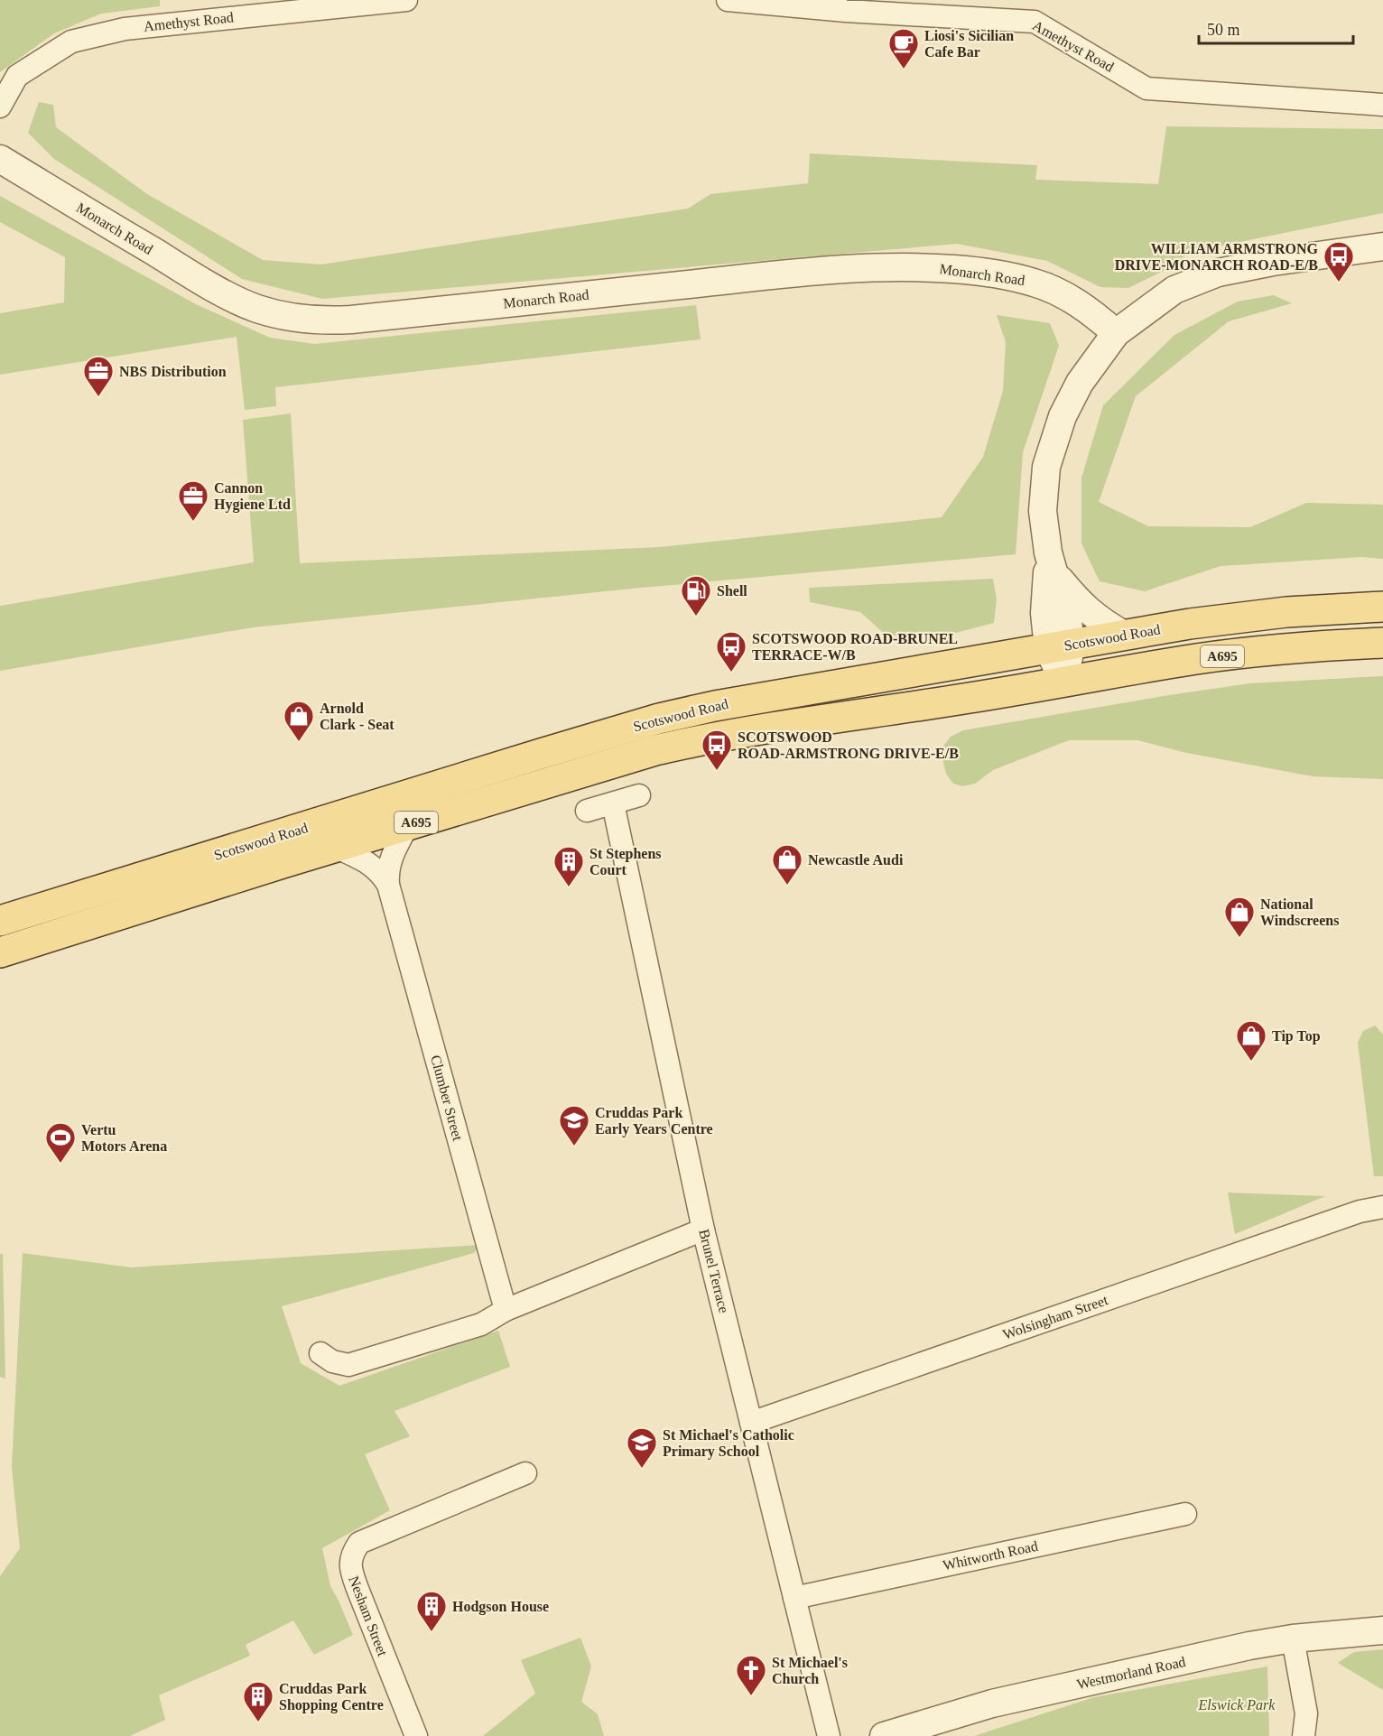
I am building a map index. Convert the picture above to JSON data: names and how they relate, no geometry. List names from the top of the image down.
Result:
{
  "streets": {
    "main road": ["Scotswood Road", "A695"],
    "street": [
      "Amethyst Road",
      "Monarch Road",
      "Clumber Street",
      "Brunel Terrace",
      "Wolsingham Street",
      "Whitworth Road",
      "Nesham Street",
      "Westmorland Road"
    ]
  },
  "crossings": [
    ["Scotswood Road", "Clumber Street"],
    ["Brunel Terrace", "Wolsingham Street"],
    ["Brunel Terrace", "Whitworth Road"]
  ],
  "parks": ["Elswick Park"],
  "places": {
    "cafe": ["Liosi's Sicilian Cafe Bar"],
    "bus stop": ["WILLIAM ARMSTRONG DRIVE-MONARCH ROAD-E/B", "SCOTSWOOD ROAD-BRUNEL TERRACE-W/B", "SCOTSWOOD ROAD-ARMSTRONG DRIVE-E/B"],
    "office": ["NBS Distribution", "Cannon Hygiene Ltd"],
    "fuel station": ["Shell"],
    "shop": [
      "Arnold Clark - Seat",
      "Newcastle Audi",
      "National Windscreens",
      "Tip Top"
    ],
    "building": ["St Stephens Court", "Hodgson House", "Cruddas Park Shopping Centre"],
    "school or university": ["Cruddas Park Early Years Centre", "St Michael's Catholic Primary School"],
    "sports": ["Vertu Motors Arena"],
    "church": ["St Michael's Church"]
  },
  "scale_bar": "50 m"
}
